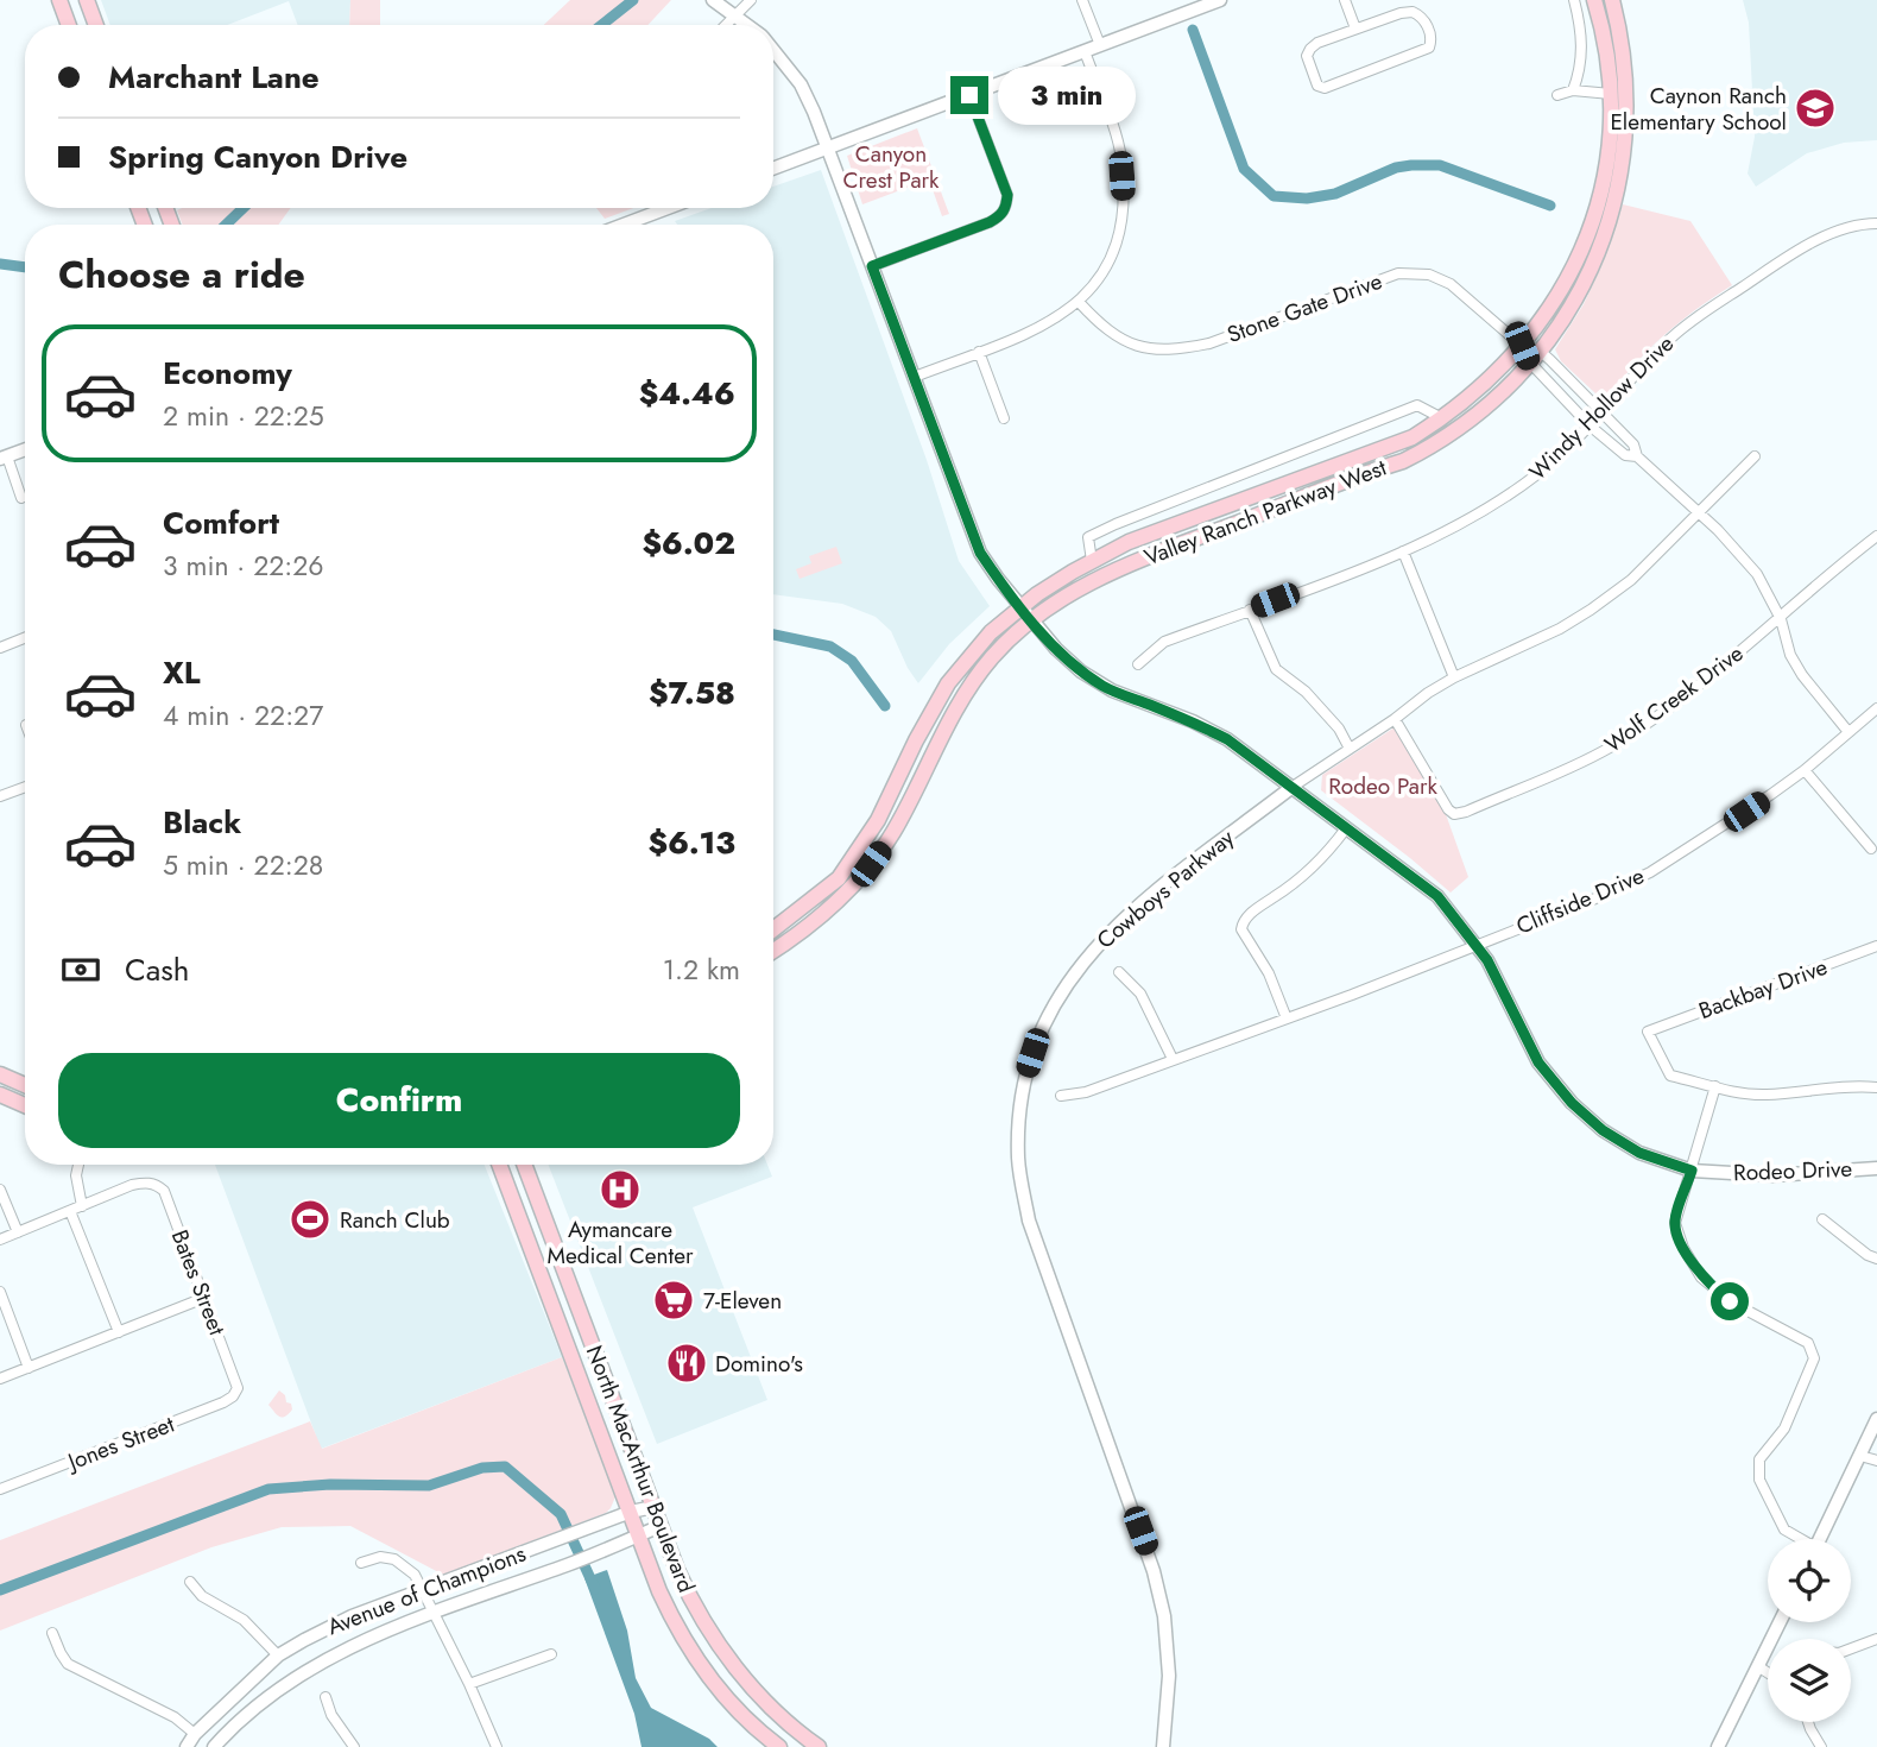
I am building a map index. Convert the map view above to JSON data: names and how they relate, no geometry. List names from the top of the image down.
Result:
{
  "streets": {
    "main road": ["Valley Ranch Parkway West", "North MacArthur Boulevard"],
    "street": [
      "Stone Gate Drive",
      "Windy Hollow Drive",
      "Wolf Creek Drive",
      "Cowboys Parkway",
      "Cliffside Drive",
      "Backbay Drive",
      "Rodeo Drive",
      "Bates Street",
      "Jones Street",
      "Avenue of Champions"
    ]
  },
  "crossings": [
    ["Stone Gate Drive", "Windy Hollow Drive"],
    ["Stone Gate Drive", "Valley Ranch Parkway West"],
    ["Stone Gate Drive", "Wolf Creek Drive"],
    ["Stone Gate Drive", "Cowboys Parkway"],
    ["Stone Gate Drive", "Cliffside Drive"],
    ["Valley Ranch Parkway West", "Rodeo Drive"],
    ["Wolf Creek Drive", "Cowboys Parkway"],
    ["Cowboys Parkway", "Rodeo Drive"],
    ["Cliffside Drive", "Rodeo Drive"],
    ["Bates Street", "Jones Street"],
    ["North MacArthur Boulevard", "Avenue of Champions"]
  ],
  "parks": ["Canyon Crest Park", "Rodeo Park"],
  "places": {
    "school or university": ["Caynon Ranch Elementary School"],
    "hospital": ["Aymancare Medical Center"],
    "sports": ["Ranch Club"],
    "supermarket": ["7-Eleven"],
    "restaurant": ["Domino's"]
  },
  "page": {
    "banner": ["Marchant Lane", "Spring Canyon Drive"],
    "bubble": "3 min",
    "heading": "Choose a ride",
    "list": [
      {
        "name": "Economy",
        "note": "2 min · 22:25",
        "value": "$4.46"
      },
      {
        "name": "Comfort",
        "note": "3 min · 22:26",
        "value": "$6.02"
      },
      {
        "name": "XL",
        "note": "4 min · 22:27",
        "value": "$7.58"
      },
      {
        "name": "Black",
        "note": "5 min · 22:28",
        "value": "$6.13"
      }
    ],
    "pay": ["Cash", "1.2 km"],
    "buttons": "Confirm"
  }
}
